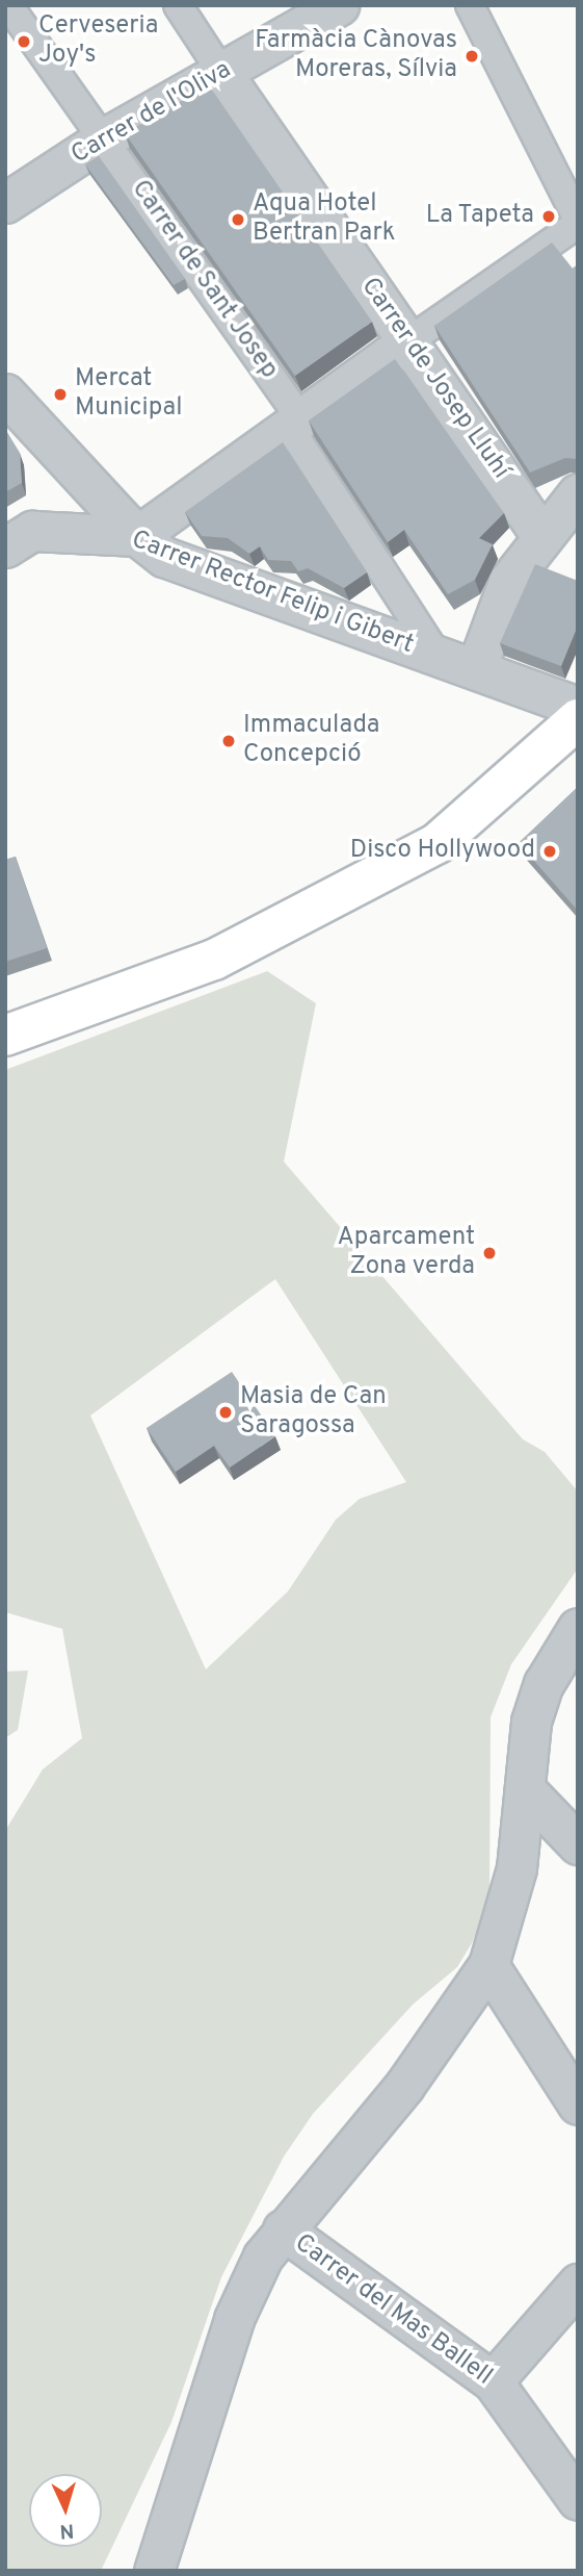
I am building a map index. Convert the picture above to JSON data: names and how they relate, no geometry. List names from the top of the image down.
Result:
{
  "streets": {
    "street": [
      "Carrer de l'Oliva",
      "Carrer de Sant Josep",
      "Carrer de Josep Lluhí",
      "Carrer Rector Felip i Gibert",
      "Carrer del Mas Ballell"
    ]
  },
  "crossings": [
    ["Carrer de l'Oliva", "Carrer de Sant Josep"],
    ["Carrer de l'Oliva", "Carrer de Josep Lluhí"],
    ["Carrer de Sant Josep", "Carrer Rector Felip i Gibert"]
  ],
  "places": [
    "Cerveseria Joy's",
    "Farmàcia Cànovas Moreras, Sílvia",
    "La Tapeta",
    "Aqua Hotel Bertran Park",
    "Mercat Municipal",
    "Immaculada Concepció",
    "Disco Hollywood",
    "Aparcament Zona verda",
    "Masia de Can Saragossa"
  ],
  "north": "bottom"
}
